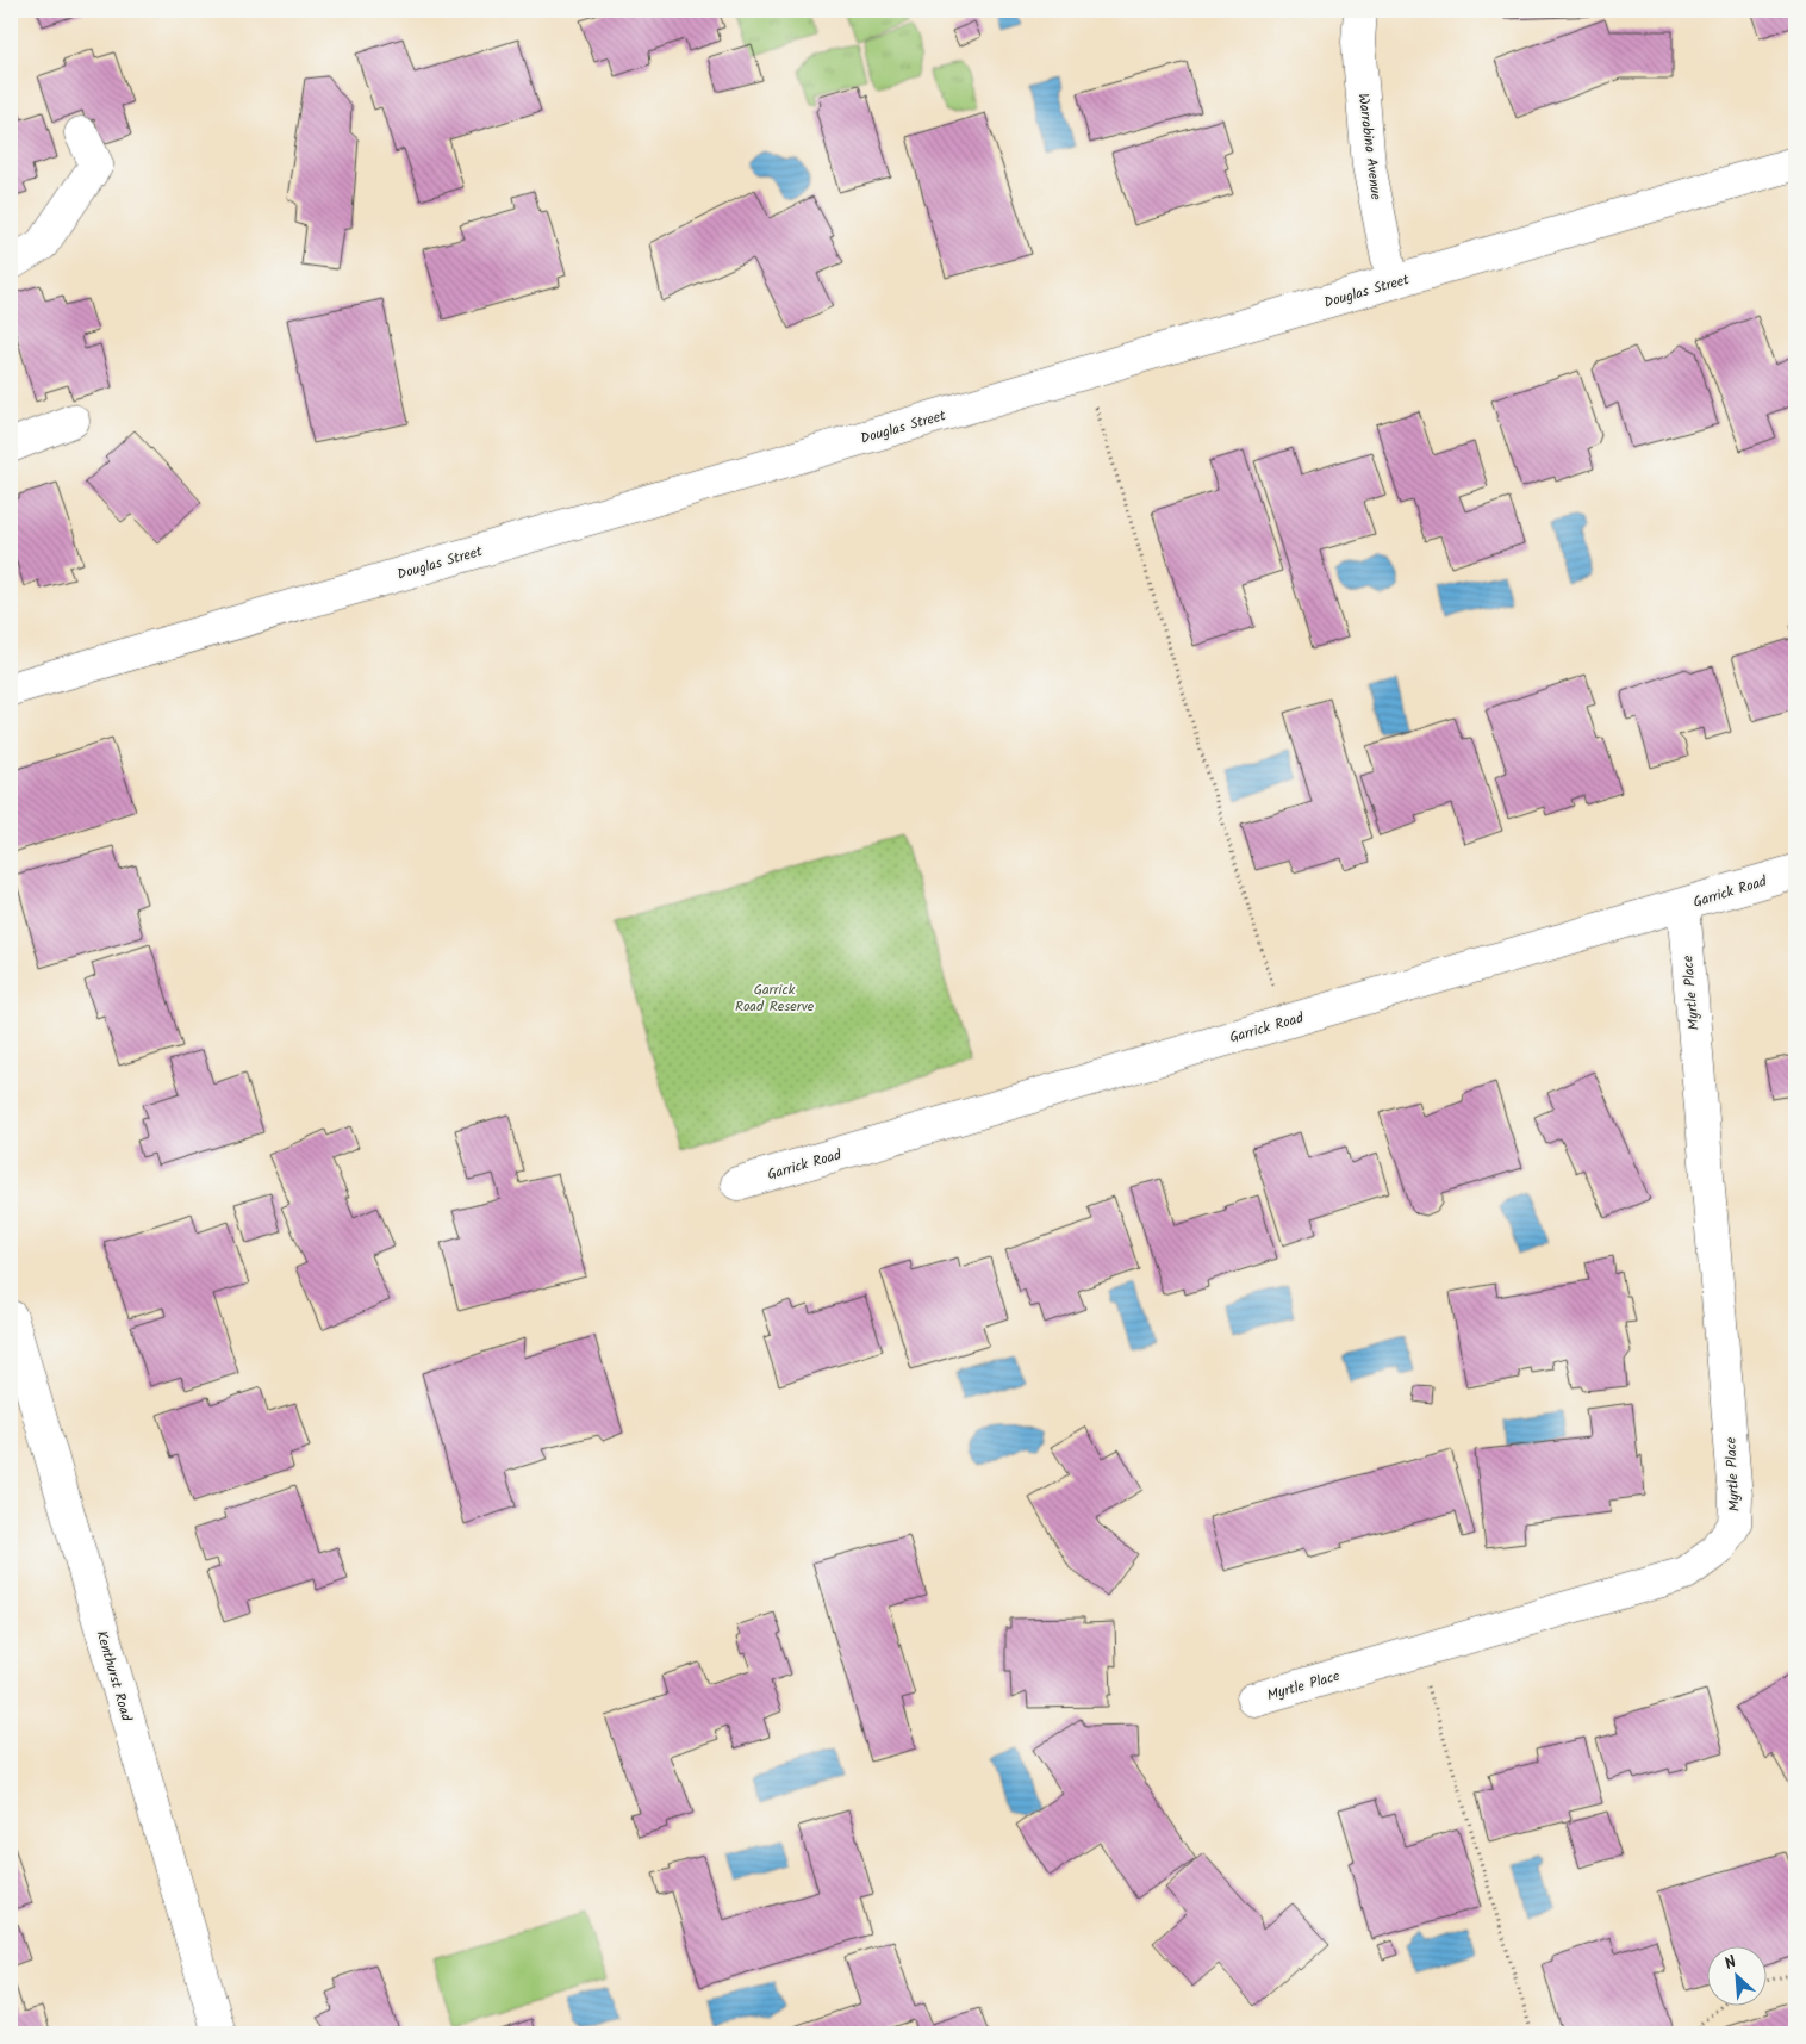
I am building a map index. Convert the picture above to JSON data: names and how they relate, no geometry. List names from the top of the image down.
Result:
{
  "streets": {
    "street": [
      "Warrabina Avenue",
      "Douglas Street",
      "Garrick Road",
      "Myrtle Place",
      "Kenthurst Road"
    ]
  },
  "crossings": [
    ["Warrabina Avenue", "Douglas Street"],
    ["Garrick Road", "Myrtle Place"]
  ],
  "parks": ["Garrick Road Reserve"],
  "north": "top left"
}
